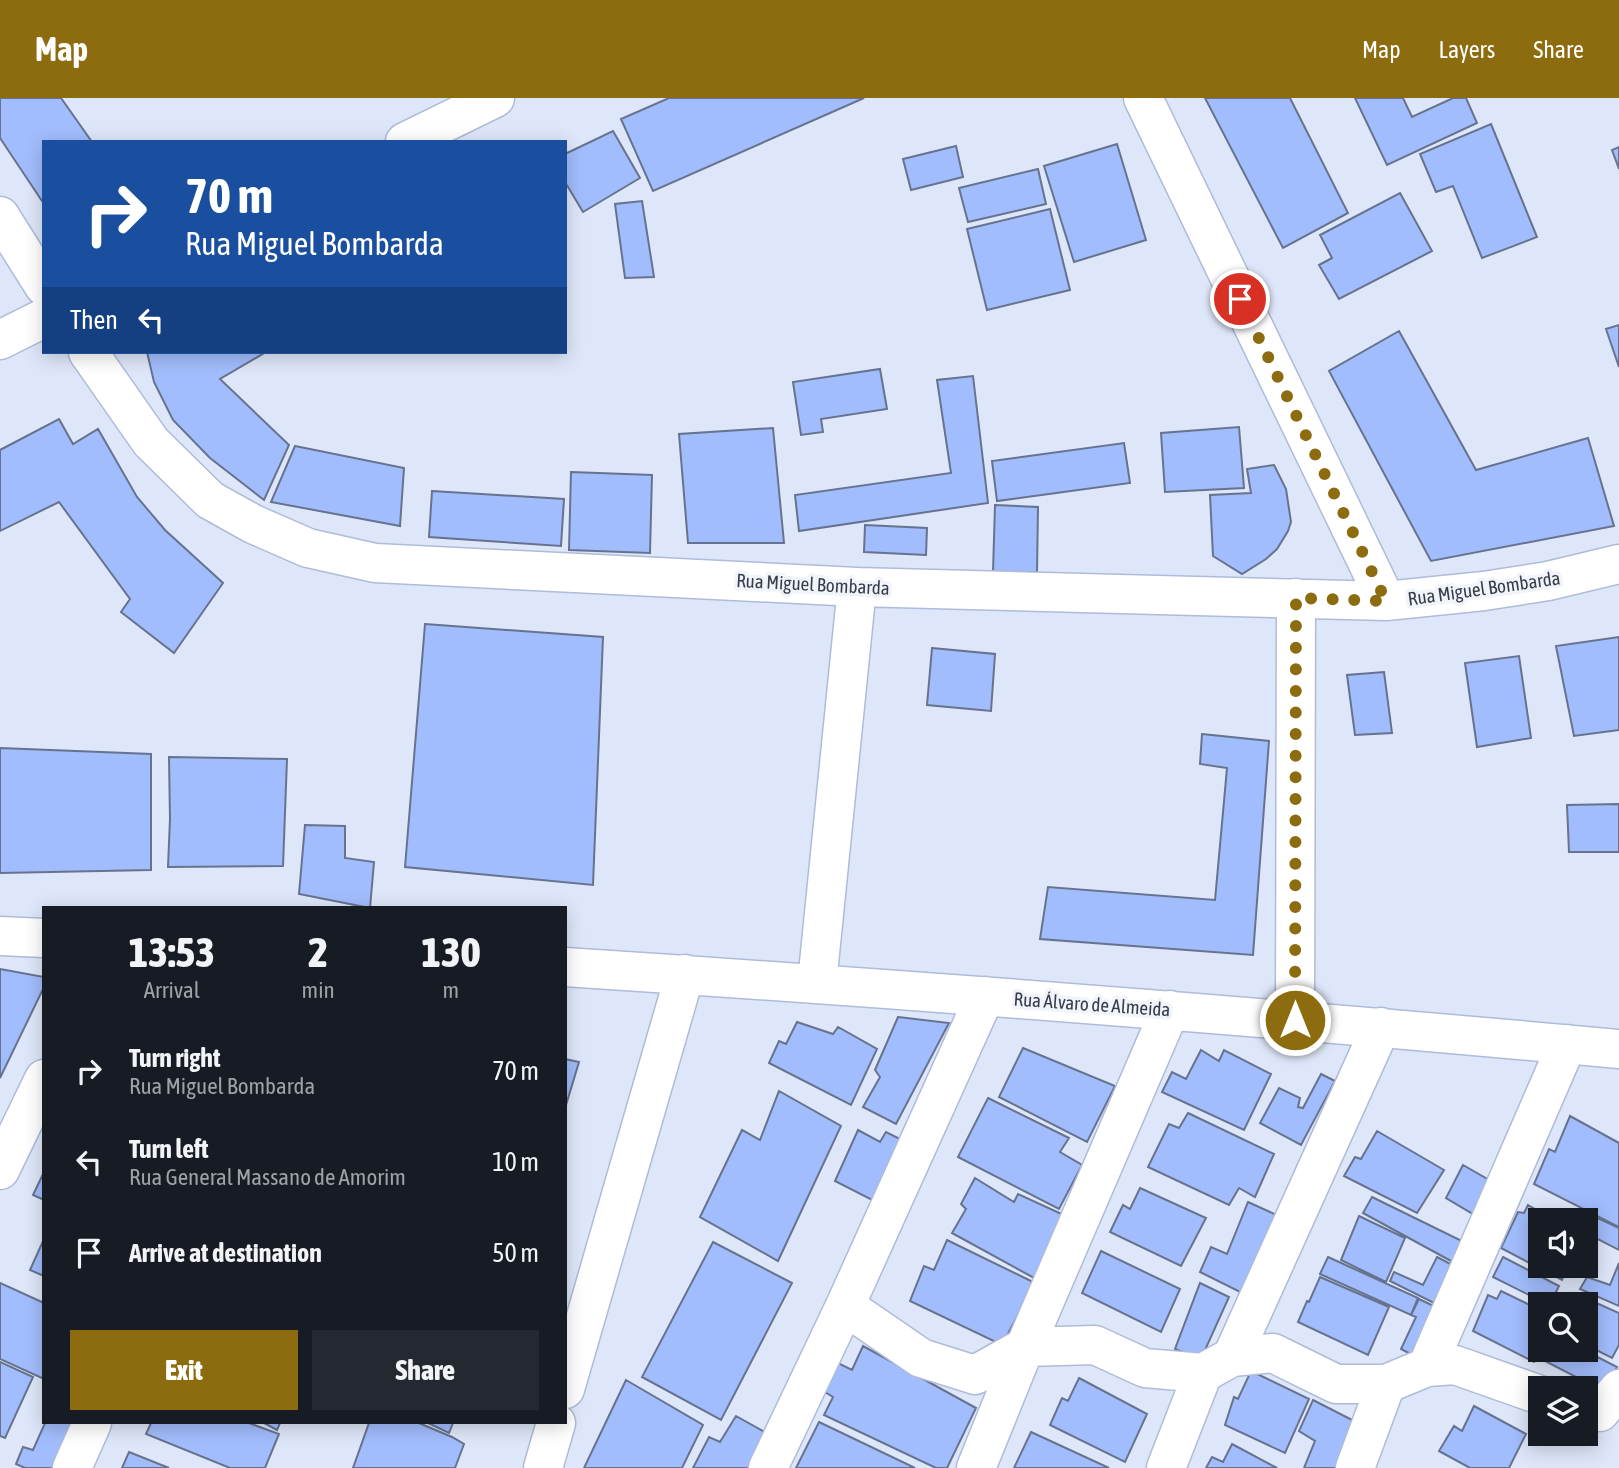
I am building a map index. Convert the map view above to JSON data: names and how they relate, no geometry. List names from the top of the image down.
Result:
{
  "streets": {
    "street": ["Rua Miguel Bombarda", "Rua Álvaro de Almeida"]
  },
  "page": {
    "header": "Map",
    "nav": ["Map", "Layers", "Share"],
    "turn": ["70 m", "Rua Miguel Bombarda"],
    "then": "Then",
    "eta": [
      "13:53",
      "Arrival",
      "2",
      "min",
      "130",
      "m"
    ],
    "list": [
      {
        "name": "Turn right",
        "note": "Rua Miguel Bombarda",
        "value": "70 m"
      },
      {
        "name": "Turn left",
        "note": "Rua General Massano de Amorim",
        "value": "10 m"
      },
      {
        "name": "Arrive at destination",
        "value": "50 m"
      }
    ],
    "buttons": ["Exit", "Share"]
  }
}
